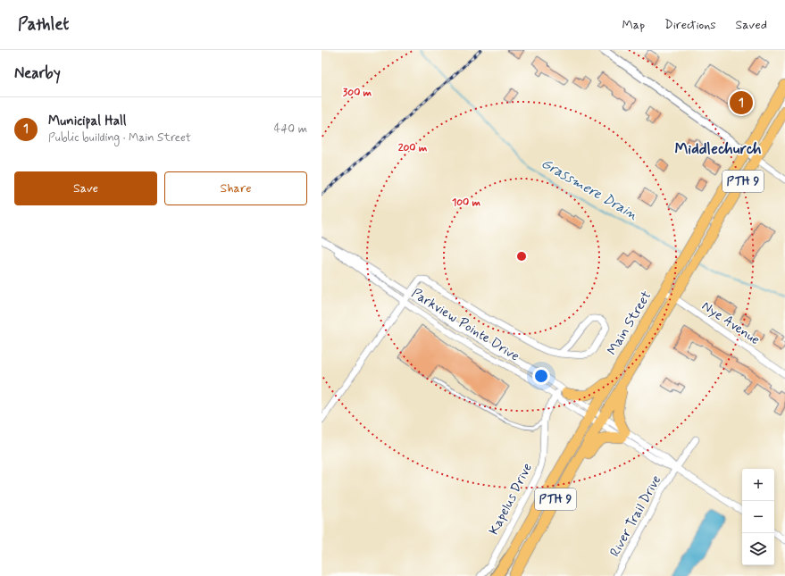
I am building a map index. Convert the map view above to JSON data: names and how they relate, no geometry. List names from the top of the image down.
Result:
{
  "streets": {
    "main road": ["PTH 9", "Main Street"],
    "street": [
      "Nye Avenue",
      "Parkview Pointe Drive",
      "Kapelus Drive",
      "River Trail Drive"
    ]
  },
  "crossings": [
    ["Main Street", "Nye Avenue"],
    ["Main Street", "Parkview Pointe Drive"],
    ["Main Street", "River Trail Drive"],
    ["Parkview Pointe Drive", "Kapelus Drive"],
    ["Parkview Pointe Drive", "River Trail Drive"]
  ],
  "districts": ["Middlechurch"],
  "water": ["Grassmere Drain"],
  "page": {
    "header": "Pathlet",
    "nav": ["Map", "Directions", "Saved"],
    "heading": "Nearby",
    "pins": "1",
    "list": [
      {
        "mark": "1",
        "name": "Municipal Hall",
        "note": "Public building · Main Street",
        "value": "440 m"
      }
    ],
    "buttons": ["Save", "Share"],
    "map_buttons": ["+", "−"]
  },
  "rings": ["300 m", "200 m", "100 m"]
}
